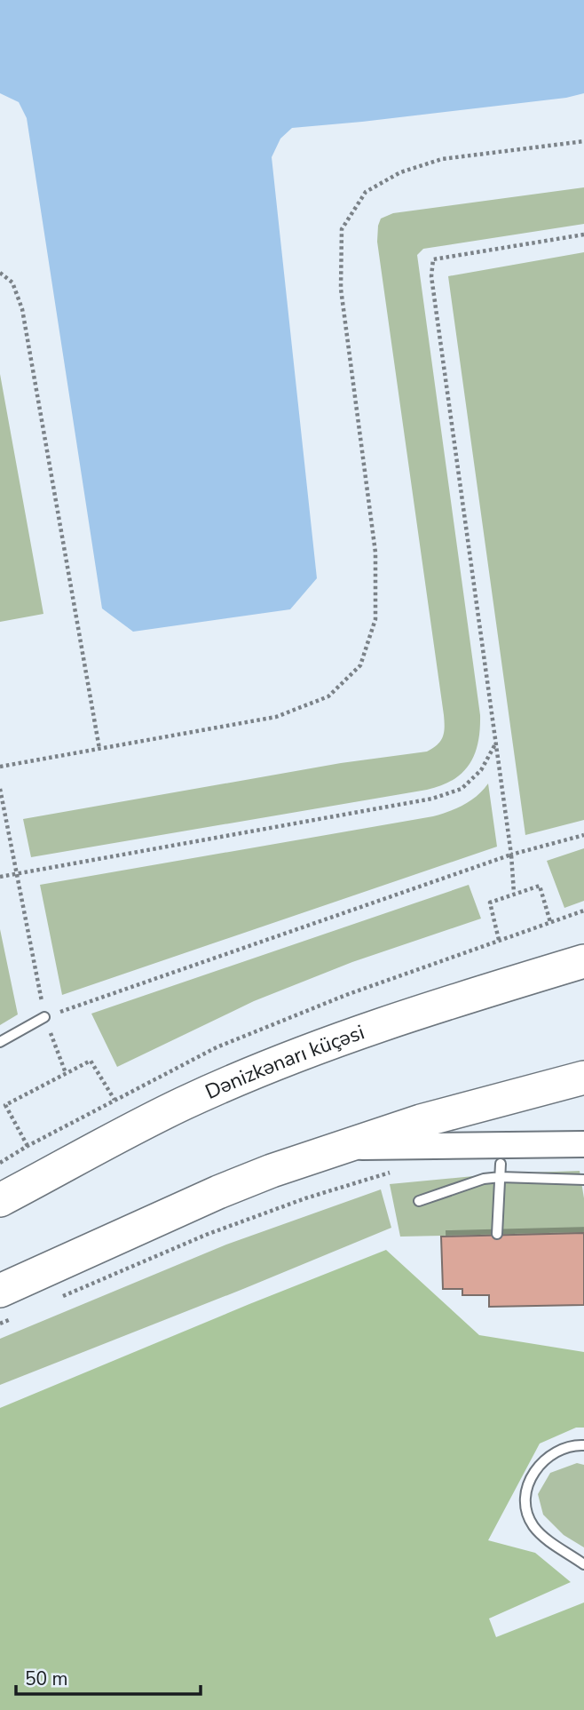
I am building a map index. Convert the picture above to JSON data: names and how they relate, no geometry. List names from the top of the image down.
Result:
{
  "streets": {
    "highway": ["Dənizkənarı küçəsi"]
  },
  "scale_bar": "50 m"
}
